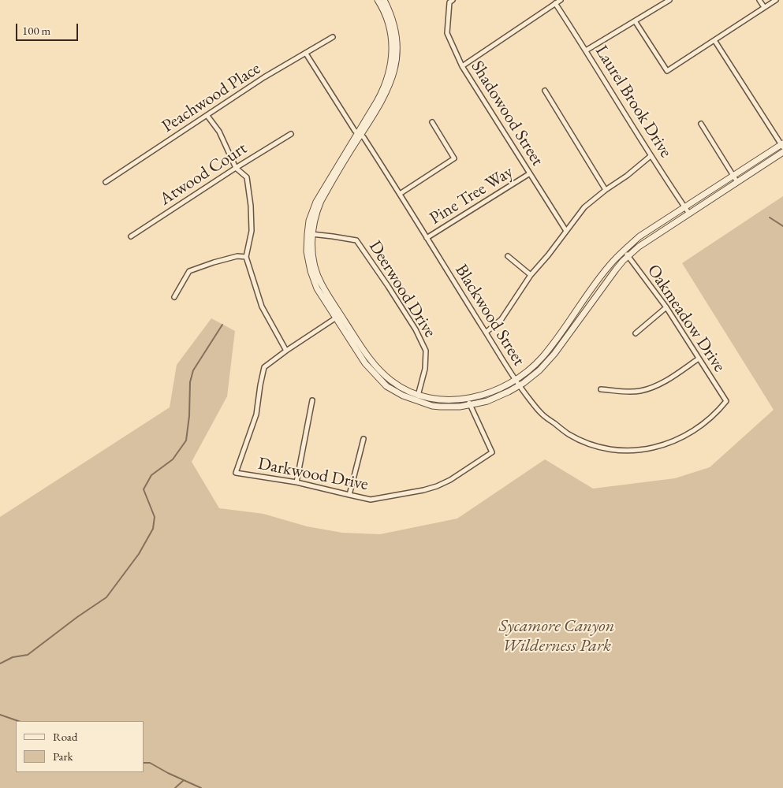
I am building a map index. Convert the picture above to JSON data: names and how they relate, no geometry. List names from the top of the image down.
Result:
{
  "streets": {
    "street": [
      "Peachwood Place",
      "Laurel Brook Drive",
      "Shadowood Street",
      "Atwood Court",
      "Pine Tree Way",
      "Deerwood Drive",
      "Blackwood Street",
      "Oakmeadow Drive",
      "Darkwood Drive"
    ]
  },
  "crossings": [
    ["Peachwood Place", "Blackwood Street"],
    ["Shadowood Street", "Pine Tree Way"],
    ["Pine Tree Way", "Blackwood Street"],
    ["Blackwood Street", "Oakmeadow Drive"]
  ],
  "parks": ["Sycamore Canyon Wilderness Park"],
  "legend": ["Road", "Park"],
  "scale_bar": "100 m"
}
